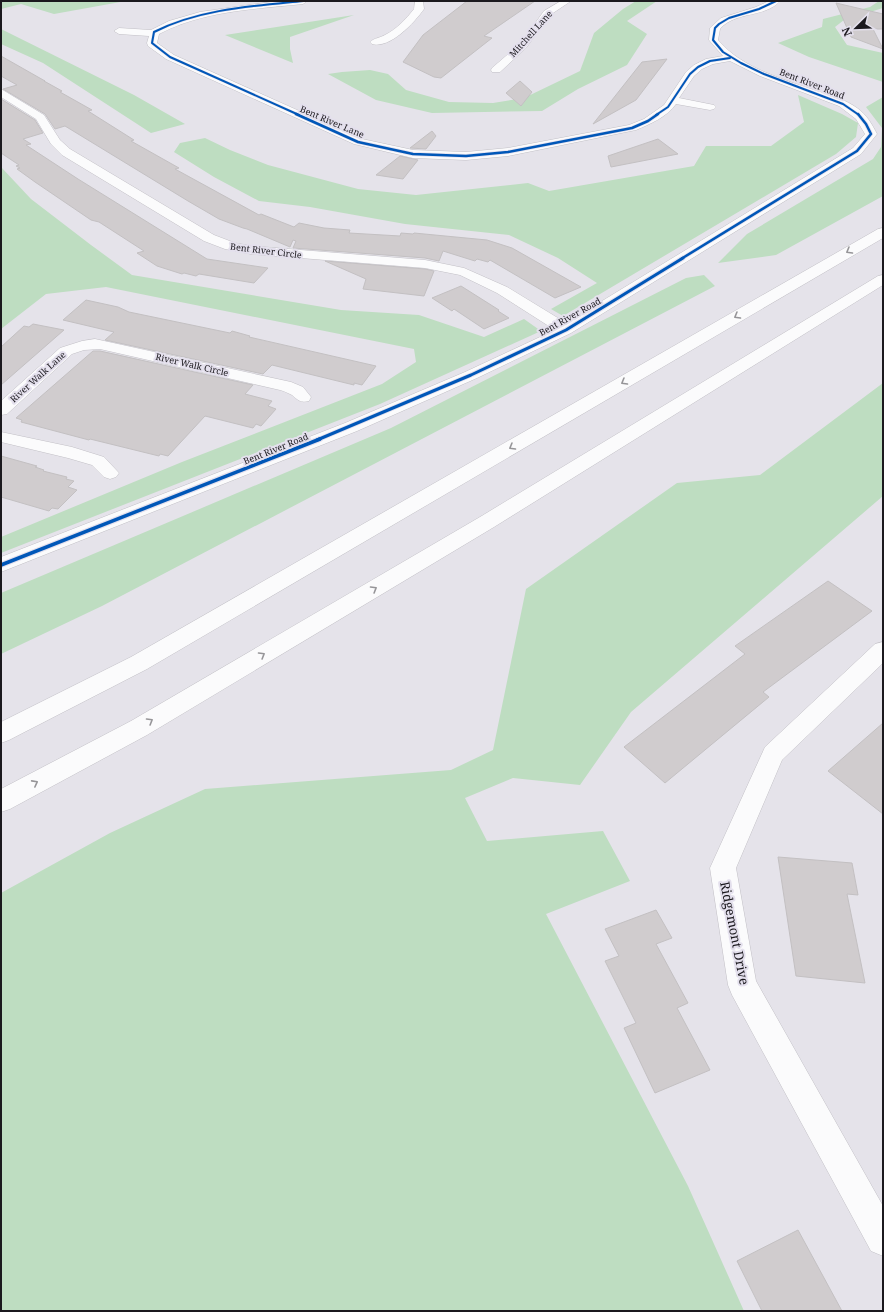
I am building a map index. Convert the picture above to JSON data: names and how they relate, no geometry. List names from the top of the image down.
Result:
{
  "streets": {
    "main road": [
      "Mitchell Lane",
      "Bent River Road",
      "Bent River Lane",
      "Bent River Circle",
      "River Walk Circle",
      "River Walk Lane",
      "Ridgemont Drive"
    ]
  },
  "crossings": [
    ["Bent River Road", "Bent River Lane"],
    ["Bent River Road", "Bent River Circle"],
    ["River Walk Circle", "River Walk Lane"]
  ],
  "north": "bottom left"
}
